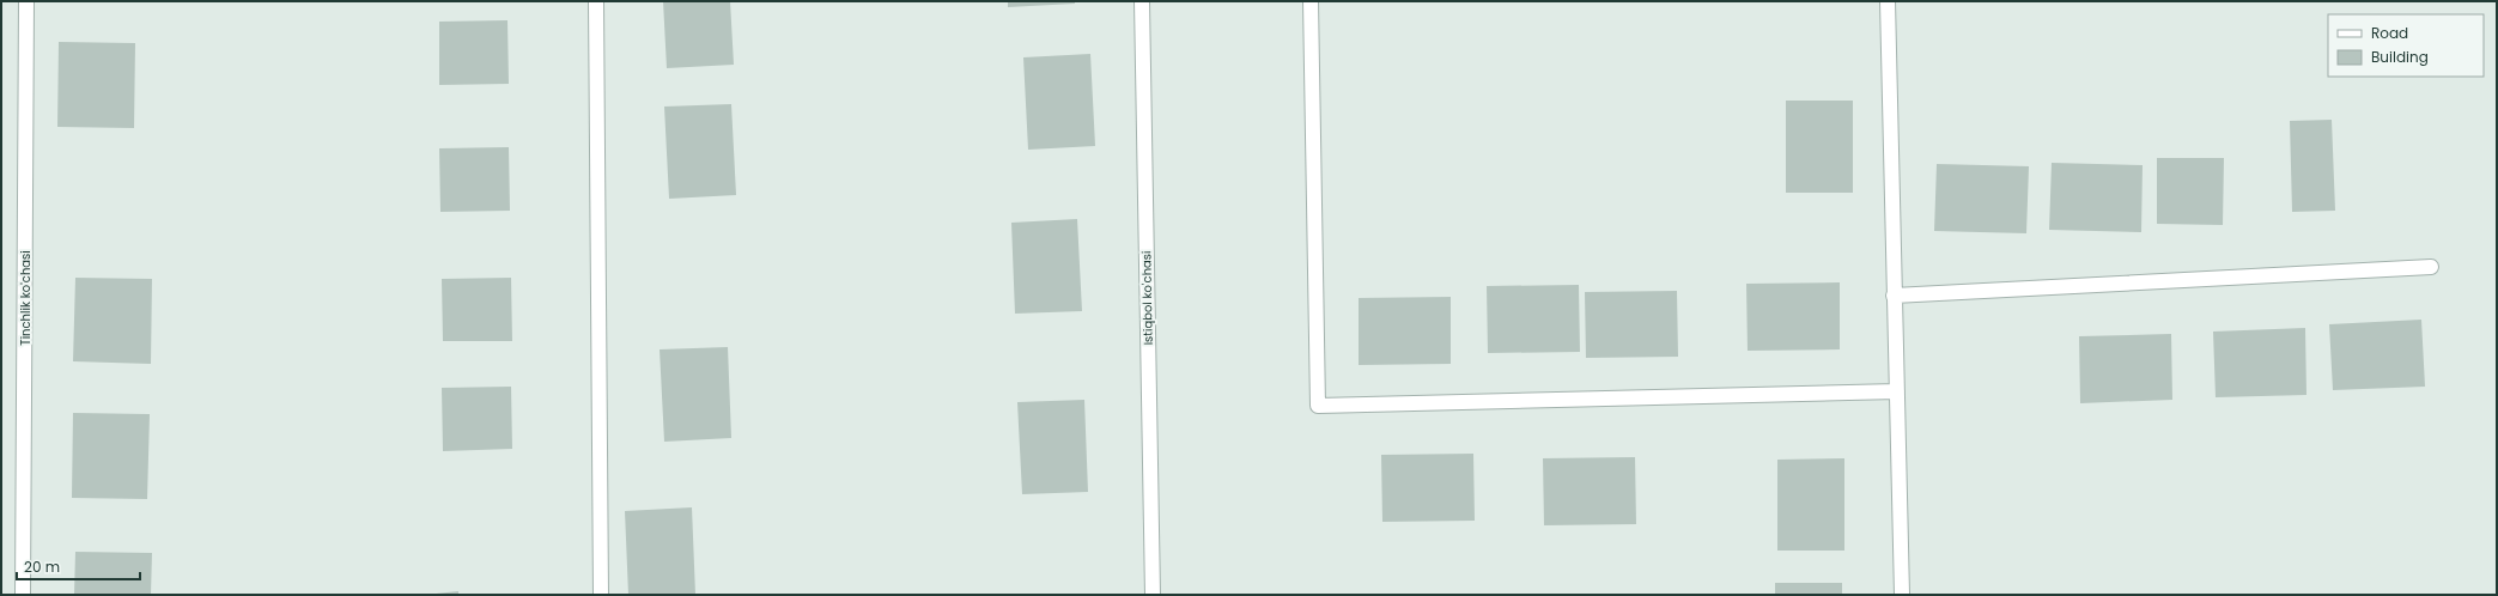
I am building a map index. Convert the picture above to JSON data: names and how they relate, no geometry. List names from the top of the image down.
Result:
{
  "streets": {
    "street": ["Tinchlik ko'chasi", "Istiqbol ko'chasi"]
  },
  "legend": ["Road", "Building"],
  "scale_bar": "20 m"
}
